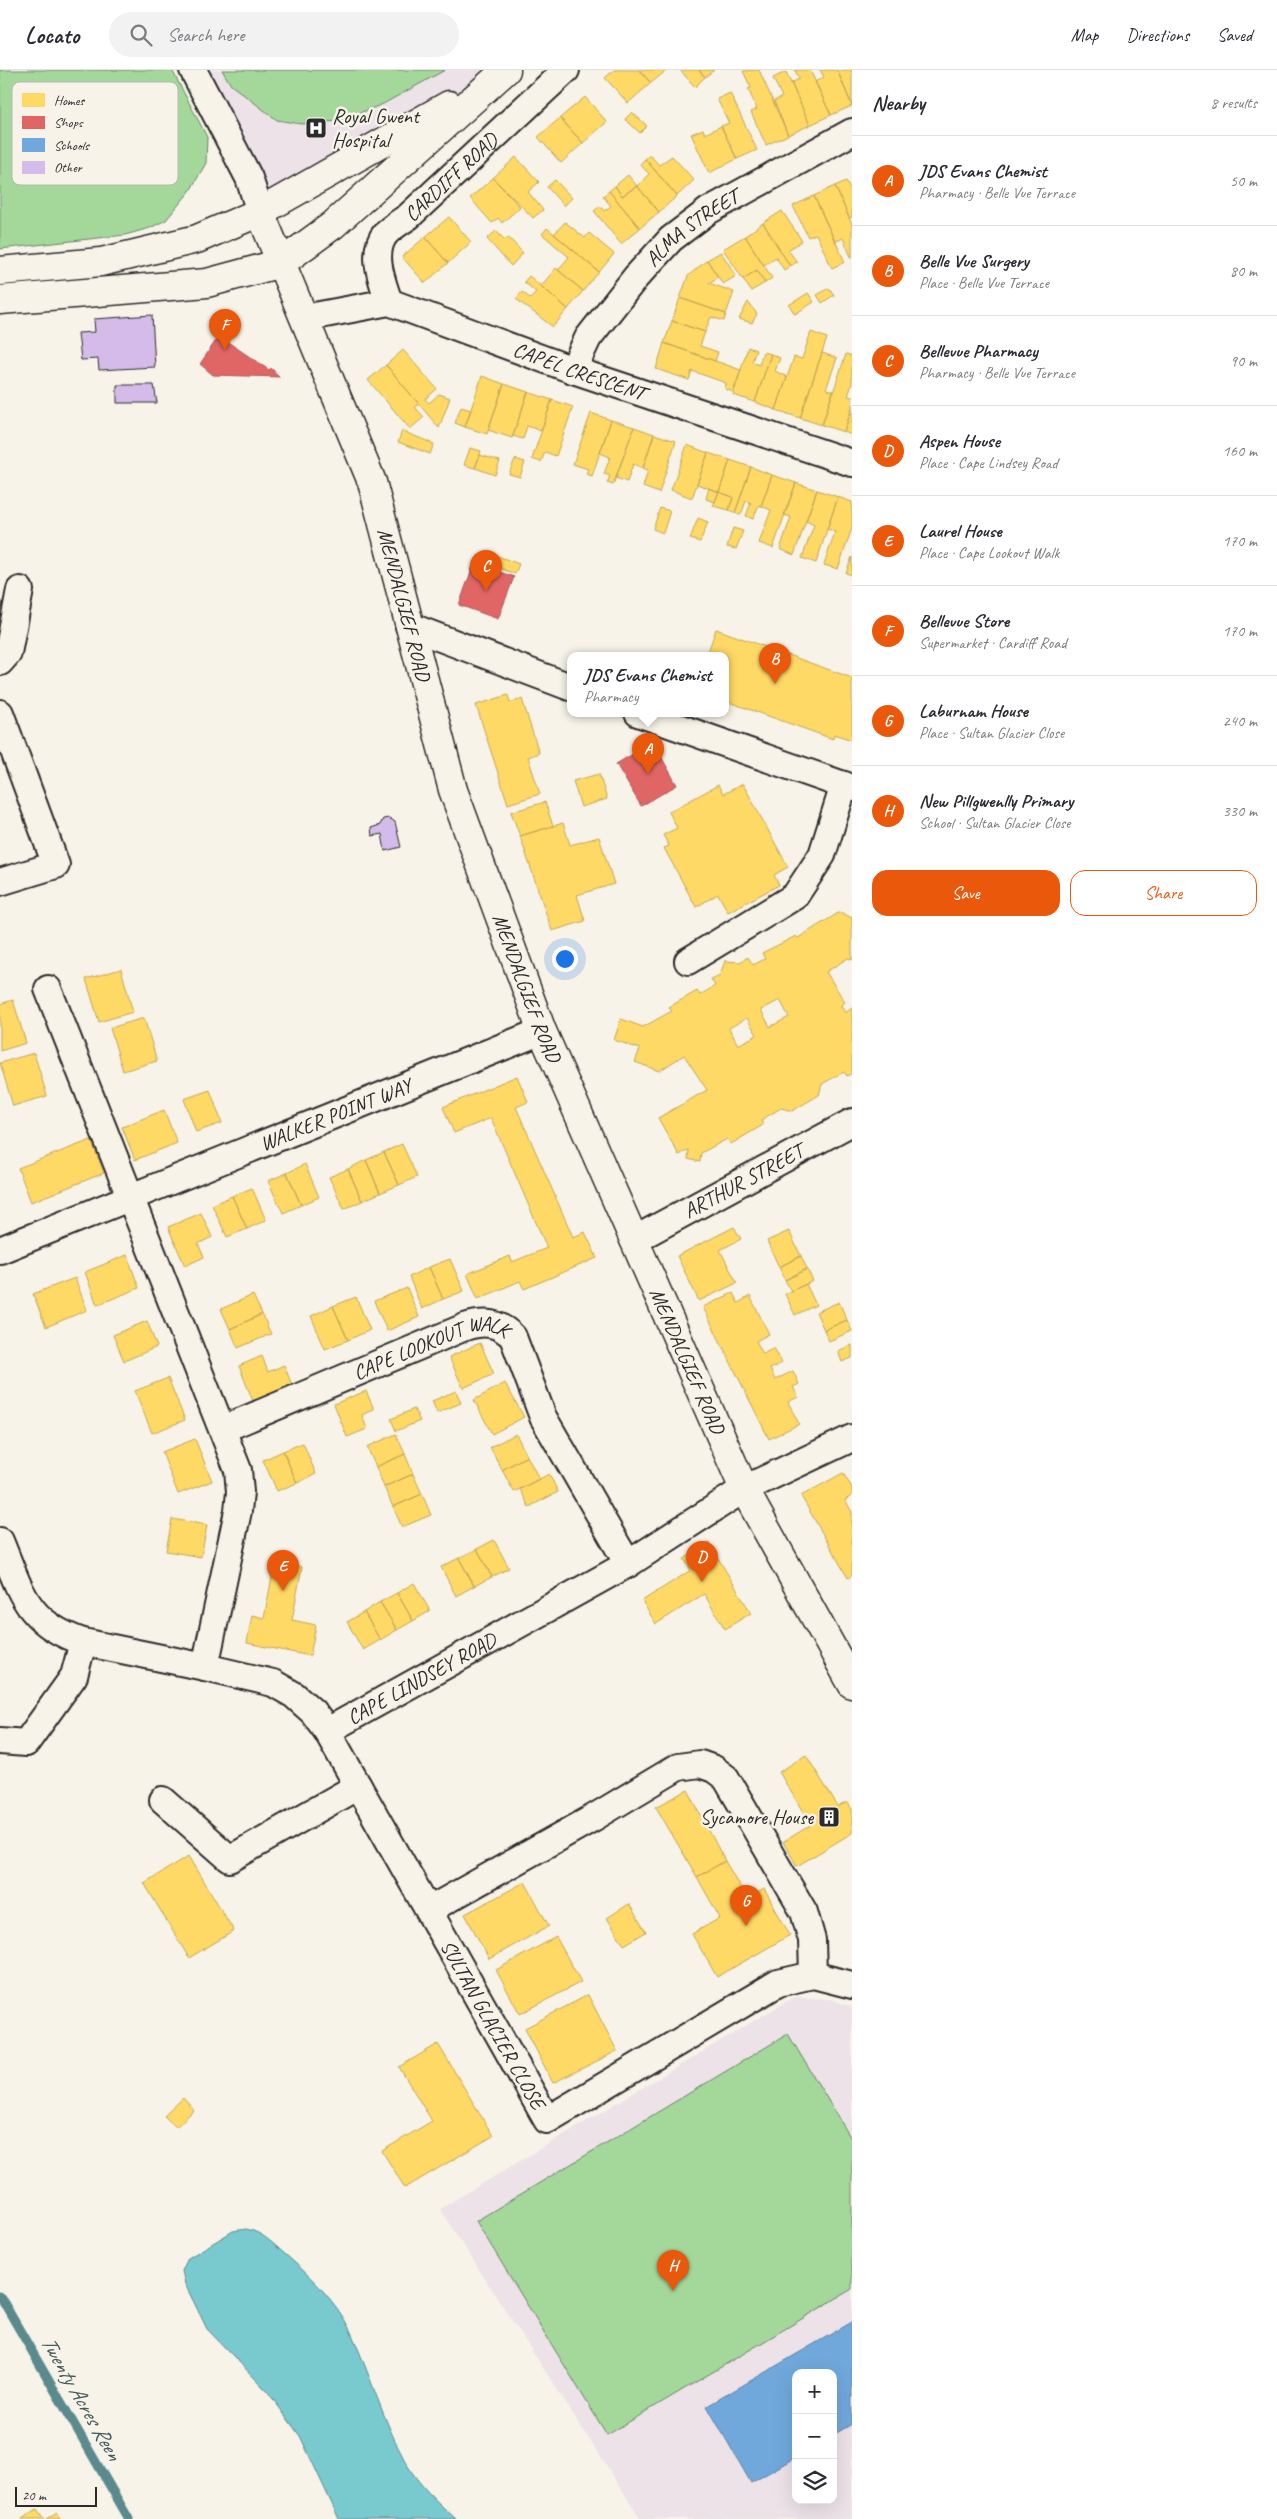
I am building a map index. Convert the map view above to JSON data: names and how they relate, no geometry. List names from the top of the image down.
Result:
{
  "streets": {
    "street": [
      "CARDIFF ROAD",
      "ALMA STREET",
      "CAPEL CRESCENT",
      "MENDALGIEF ROAD",
      "WALKER POINT WAY",
      "ARTHUR STREET",
      "CAPE LOOKOUT WALK",
      "CAPE LINDSEY ROAD",
      "SULTAN GLACIER CLOSE"
    ]
  },
  "crossings": [
    ["CARDIFF ROAD", "CAPEL CRESCENT"],
    ["CARDIFF ROAD", "MENDALGIEF ROAD"],
    ["ALMA STREET", "CAPEL CRESCENT"],
    ["MENDALGIEF ROAD", "WALKER POINT WAY"],
    ["MENDALGIEF ROAD", "ARTHUR STREET"],
    ["MENDALGIEF ROAD", "CAPE LINDSEY ROAD"],
    ["CAPE LOOKOUT WALK", "CAPE LINDSEY ROAD"],
    ["CAPE LINDSEY ROAD", "SULTAN GLACIER CLOSE"]
  ],
  "water": ["Twenty Acres Reen"],
  "places": {
    "hospital": ["Royal Gwent Hospital"],
    "building": ["Sycamore House"]
  },
  "legend": [
    "Homes",
    "Shops",
    "Schools",
    "Other"
  ],
  "scale_bar": "20 m",
  "page": {
    "header": "Locato",
    "search": "Search here",
    "nav": ["Map", "Directions", "Saved"],
    "heading": ["Nearby", "8 results"],
    "list": [
      {
        "mark": "A",
        "name": "JDS Evans Chemist",
        "note": "Pharmacy · Belle Vue Terrace",
        "value": "50 m"
      },
      {
        "mark": "B",
        "name": "Belle Vue Surgery",
        "note": "Place · Belle Vue Terrace",
        "value": "80 m"
      },
      {
        "mark": "C",
        "name": "Bellevue Pharmacy",
        "note": "Pharmacy · Belle Vue Terrace",
        "value": "90 m"
      },
      {
        "mark": "D",
        "name": "Aspen House",
        "note": "Place · Cape Lindsey Road",
        "value": "160 m"
      },
      {
        "mark": "E",
        "name": "Laurel House",
        "note": "Place · Cape Lookout Walk",
        "value": "170 m"
      },
      {
        "mark": "F",
        "name": "Bellevue Store",
        "note": "Supermarket · Cardiff Road",
        "value": "170 m"
      },
      {
        "mark": "G",
        "name": "Laburnam House",
        "note": "Place · Sultan Glacier Close",
        "value": "240 m"
      },
      {
        "mark": "H",
        "name": "New Pillgwenlly Primary",
        "note": "School · Sultan Glacier Close",
        "value": "330 m"
      }
    ],
    "pins": [
      "F",
      "C",
      "B",
      "A",
      "D",
      "E",
      "G",
      "H"
    ],
    "popup": ["JDS Evans Chemist", "Pharmacy"],
    "buttons": ["Save", "Share"],
    "map_buttons": ["+", "−"],
    "scale": "20 m"
  }
}
